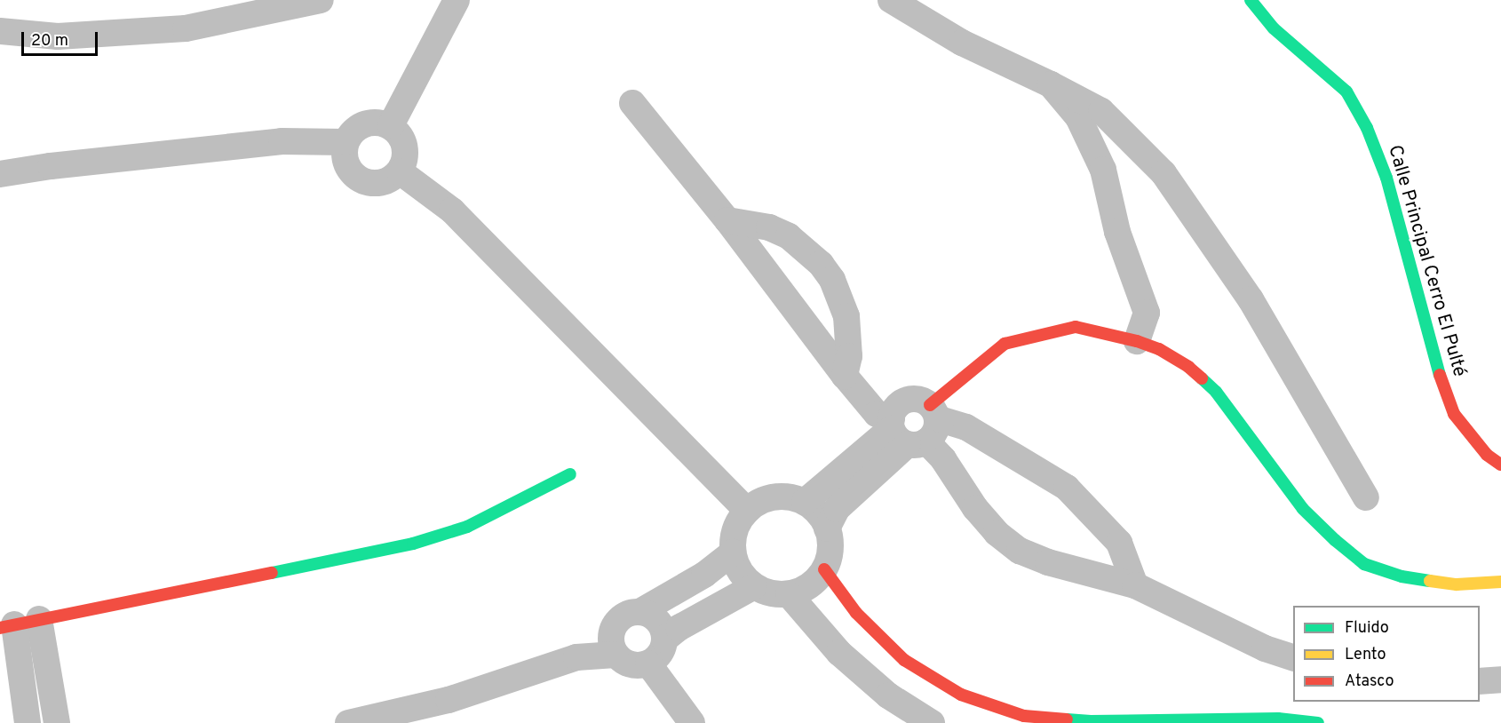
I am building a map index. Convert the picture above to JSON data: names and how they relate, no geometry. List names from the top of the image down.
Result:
{
  "streets": {
    "street": ["Calle Principal Cerro El Pulté"]
  },
  "legend": ["Fluido", "Lento", "Atasco"],
  "scale_bar": "20 m"
}
